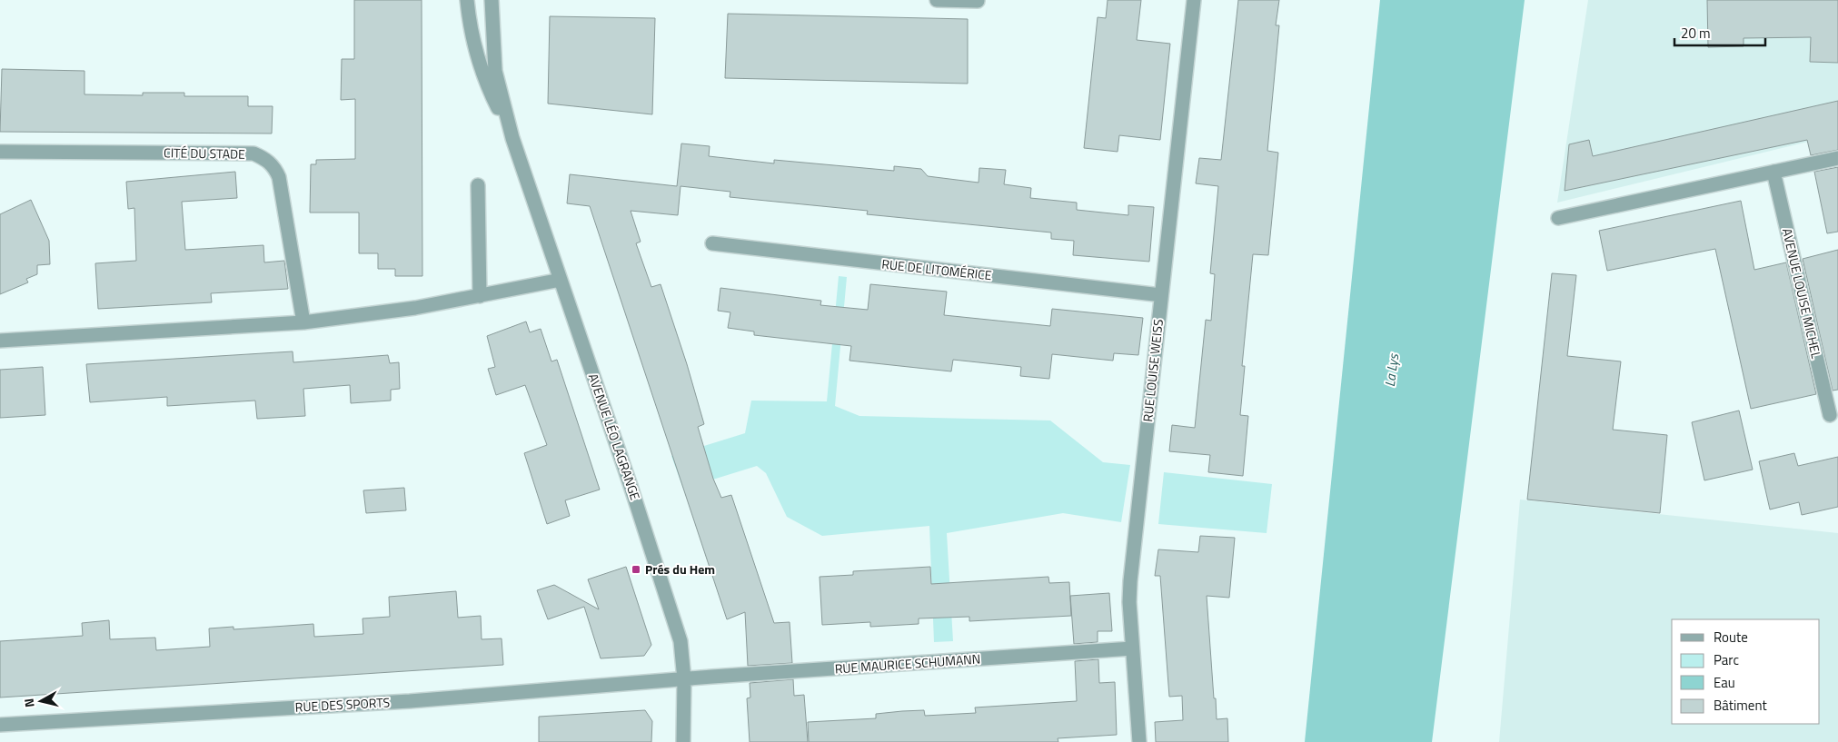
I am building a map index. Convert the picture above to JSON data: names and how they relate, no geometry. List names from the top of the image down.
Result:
{
  "streets": {
    "street": [
      "CITÉ DU STADE",
      "RUE DE LITOMÉRICE",
      "AVENUE LOUISE MICHEL",
      "RUE LOUISE WEISS",
      "AVENUE LÉO LAGRANGE",
      "RUE MAURICE SCHUMANN",
      "RUE DES SPORTS"
    ]
  },
  "crossings": [
    ["RUE DE LITOMÉRICE", "RUE LOUISE WEISS"],
    ["RUE LOUISE WEISS", "RUE MAURICE SCHUMANN"],
    ["AVENUE LÉO LAGRANGE", "RUE MAURICE SCHUMANN"],
    ["AVENUE LÉO LAGRANGE", "RUE DES SPORTS"],
    ["RUE MAURICE SCHUMANN", "RUE DES SPORTS"]
  ],
  "water": ["La Lys"],
  "places": {
    "transit": ["Prés du Hem"]
  },
  "legend": [
    "Route",
    "Parc",
    "Eau",
    "Bâtiment"
  ],
  "scale_bar": "20 m",
  "north": "left"
}
